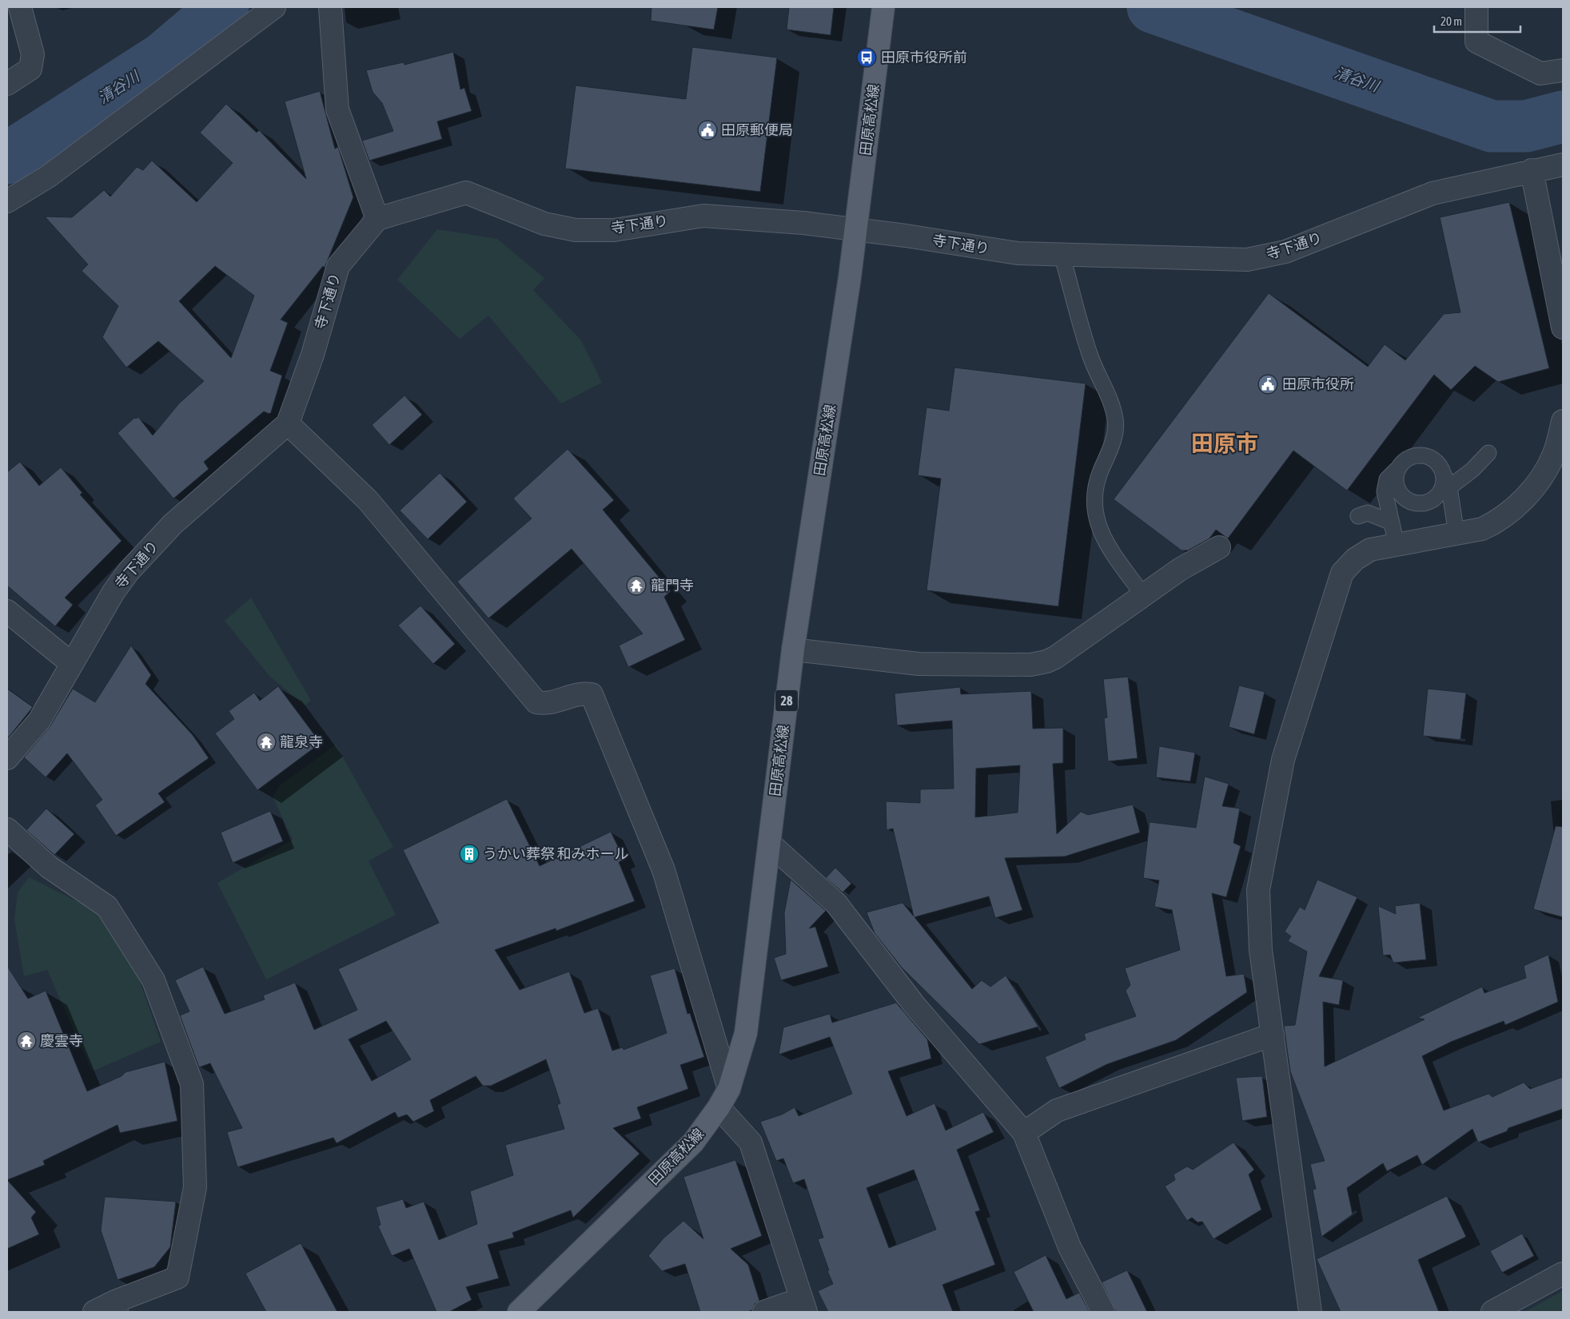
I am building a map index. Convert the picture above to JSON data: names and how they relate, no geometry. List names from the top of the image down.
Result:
{
  "streets": {
    "main road": ["田原高松線", "28"],
    "street": ["寺下通り"]
  },
  "crossings": [
    ["田原高松線", "寺下通り"]
  ],
  "districts": ["田原市"],
  "water": ["清谷川"],
  "places": {
    "bus stop": ["田原市役所前"],
    "public building": ["田原郵便局", "田原市役所"],
    "temple": ["龍門寺", "龍泉寺", "慶雲寺"],
    "building": ["うかい葬祭 和みホール"]
  },
  "scale_bar": "20 m"
}
